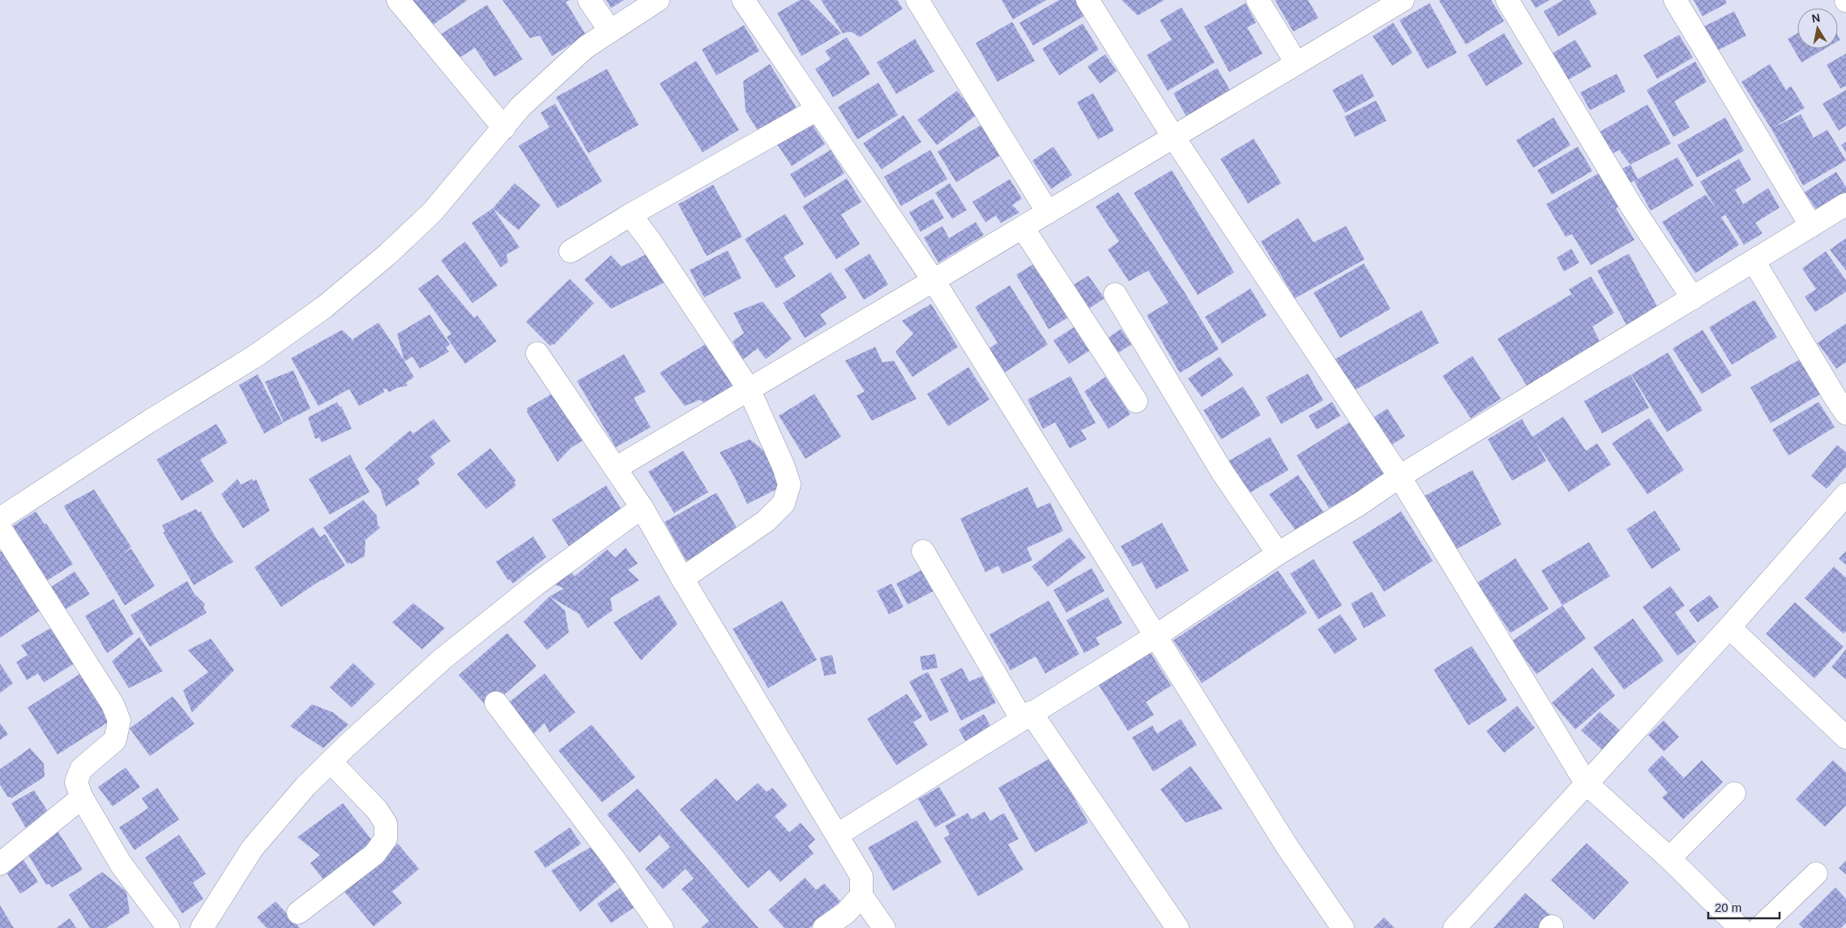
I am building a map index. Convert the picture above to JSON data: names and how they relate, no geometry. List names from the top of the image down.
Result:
{
  "scale_bar": "20 m",
  "north": "top"
}
